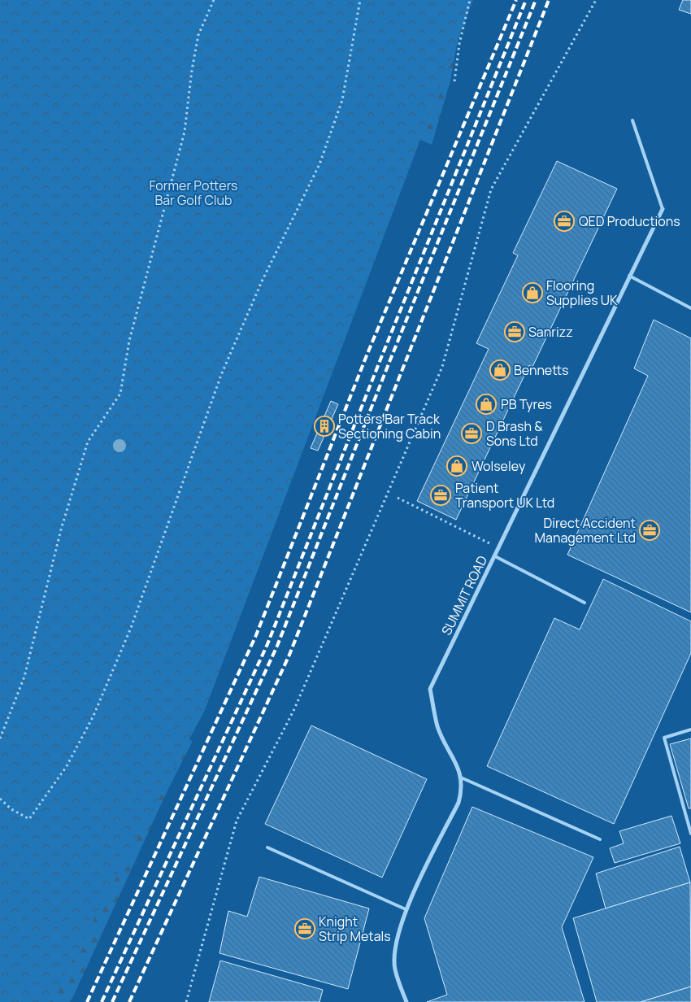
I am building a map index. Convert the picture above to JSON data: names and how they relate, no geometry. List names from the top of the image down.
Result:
{
  "streets": {
    "street": ["SUMMIT ROAD"]
  },
  "parks": ["Former Potters Bar Golf Club"],
  "places": {
    "office": [
      "QED Productions",
      "Sanrizz",
      "D Brash & Sons Ltd",
      "Patient Transport UK Ltd",
      "Direct Accident Management Ltd",
      "Knight Strip Metals"
    ],
    "shop": [
      "Flooring Supplies UK",
      "Bennetts",
      "PB Tyres",
      "Wolseley"
    ],
    "building": ["Potters Bar Track Sectioning Cabin"]
  }
}
